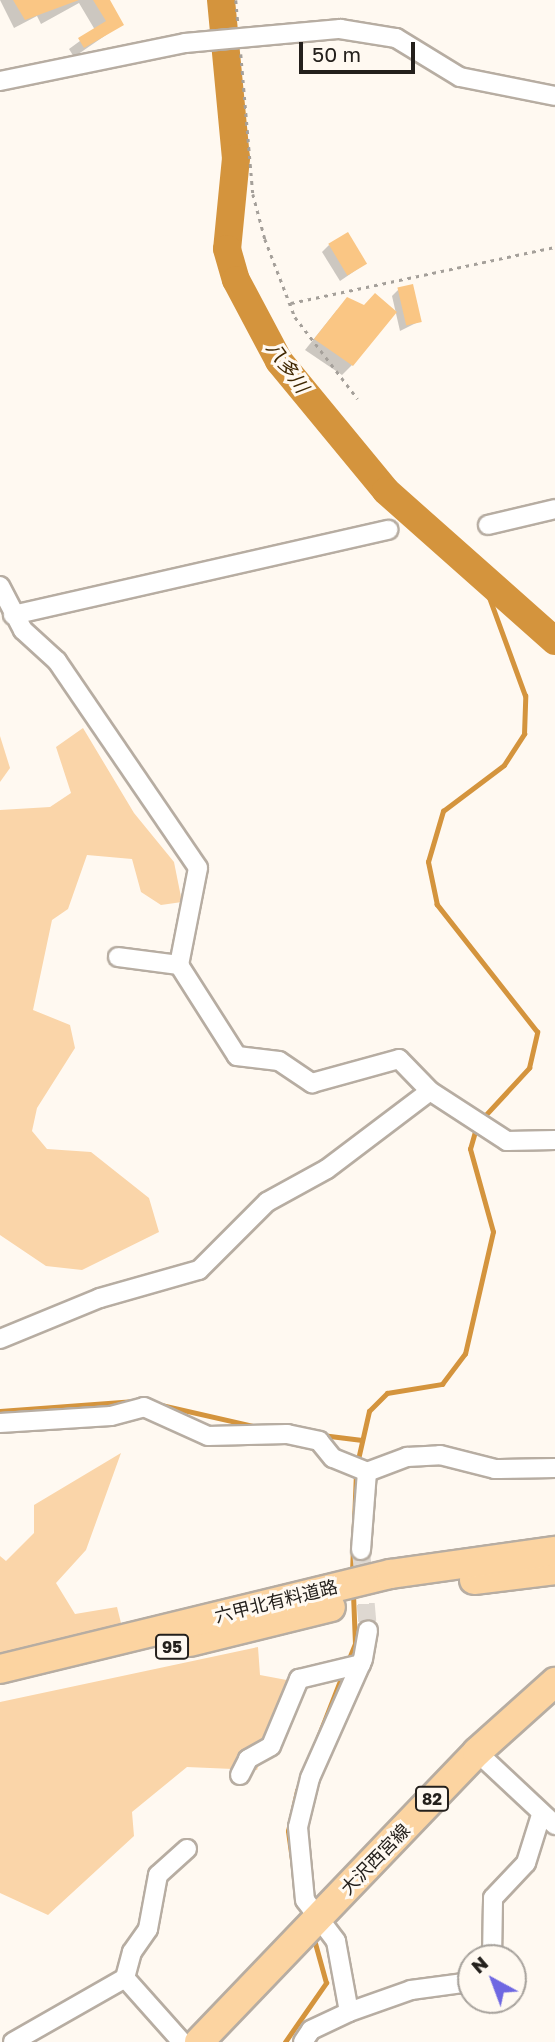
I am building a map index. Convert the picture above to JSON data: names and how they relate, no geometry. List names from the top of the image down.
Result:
{
  "streets": {
    "main road": [
      "六甲北有料道路",
      "95",
      "82",
      "大沢西宮線"
    ]
  },
  "water": ["八多川"],
  "scale_bar": "50 m",
  "north": "top left"
}
